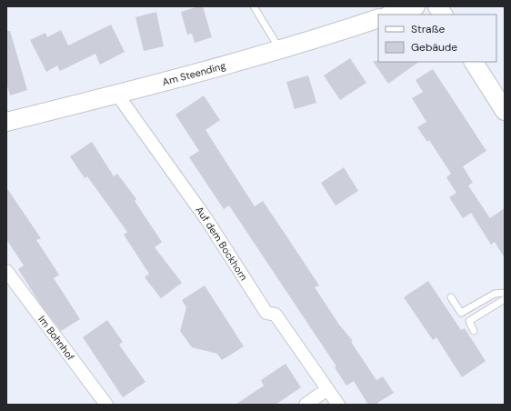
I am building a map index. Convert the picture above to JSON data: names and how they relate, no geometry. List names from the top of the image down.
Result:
{
  "streets": {
    "street": ["Am Steending", "Auf dem Bockhorn", "Im Bohnhof"]
  },
  "crossings": [
    ["Am Steending", "Auf dem Bockhorn"]
  ],
  "legend": ["Straße", "Gebäude"]
}
